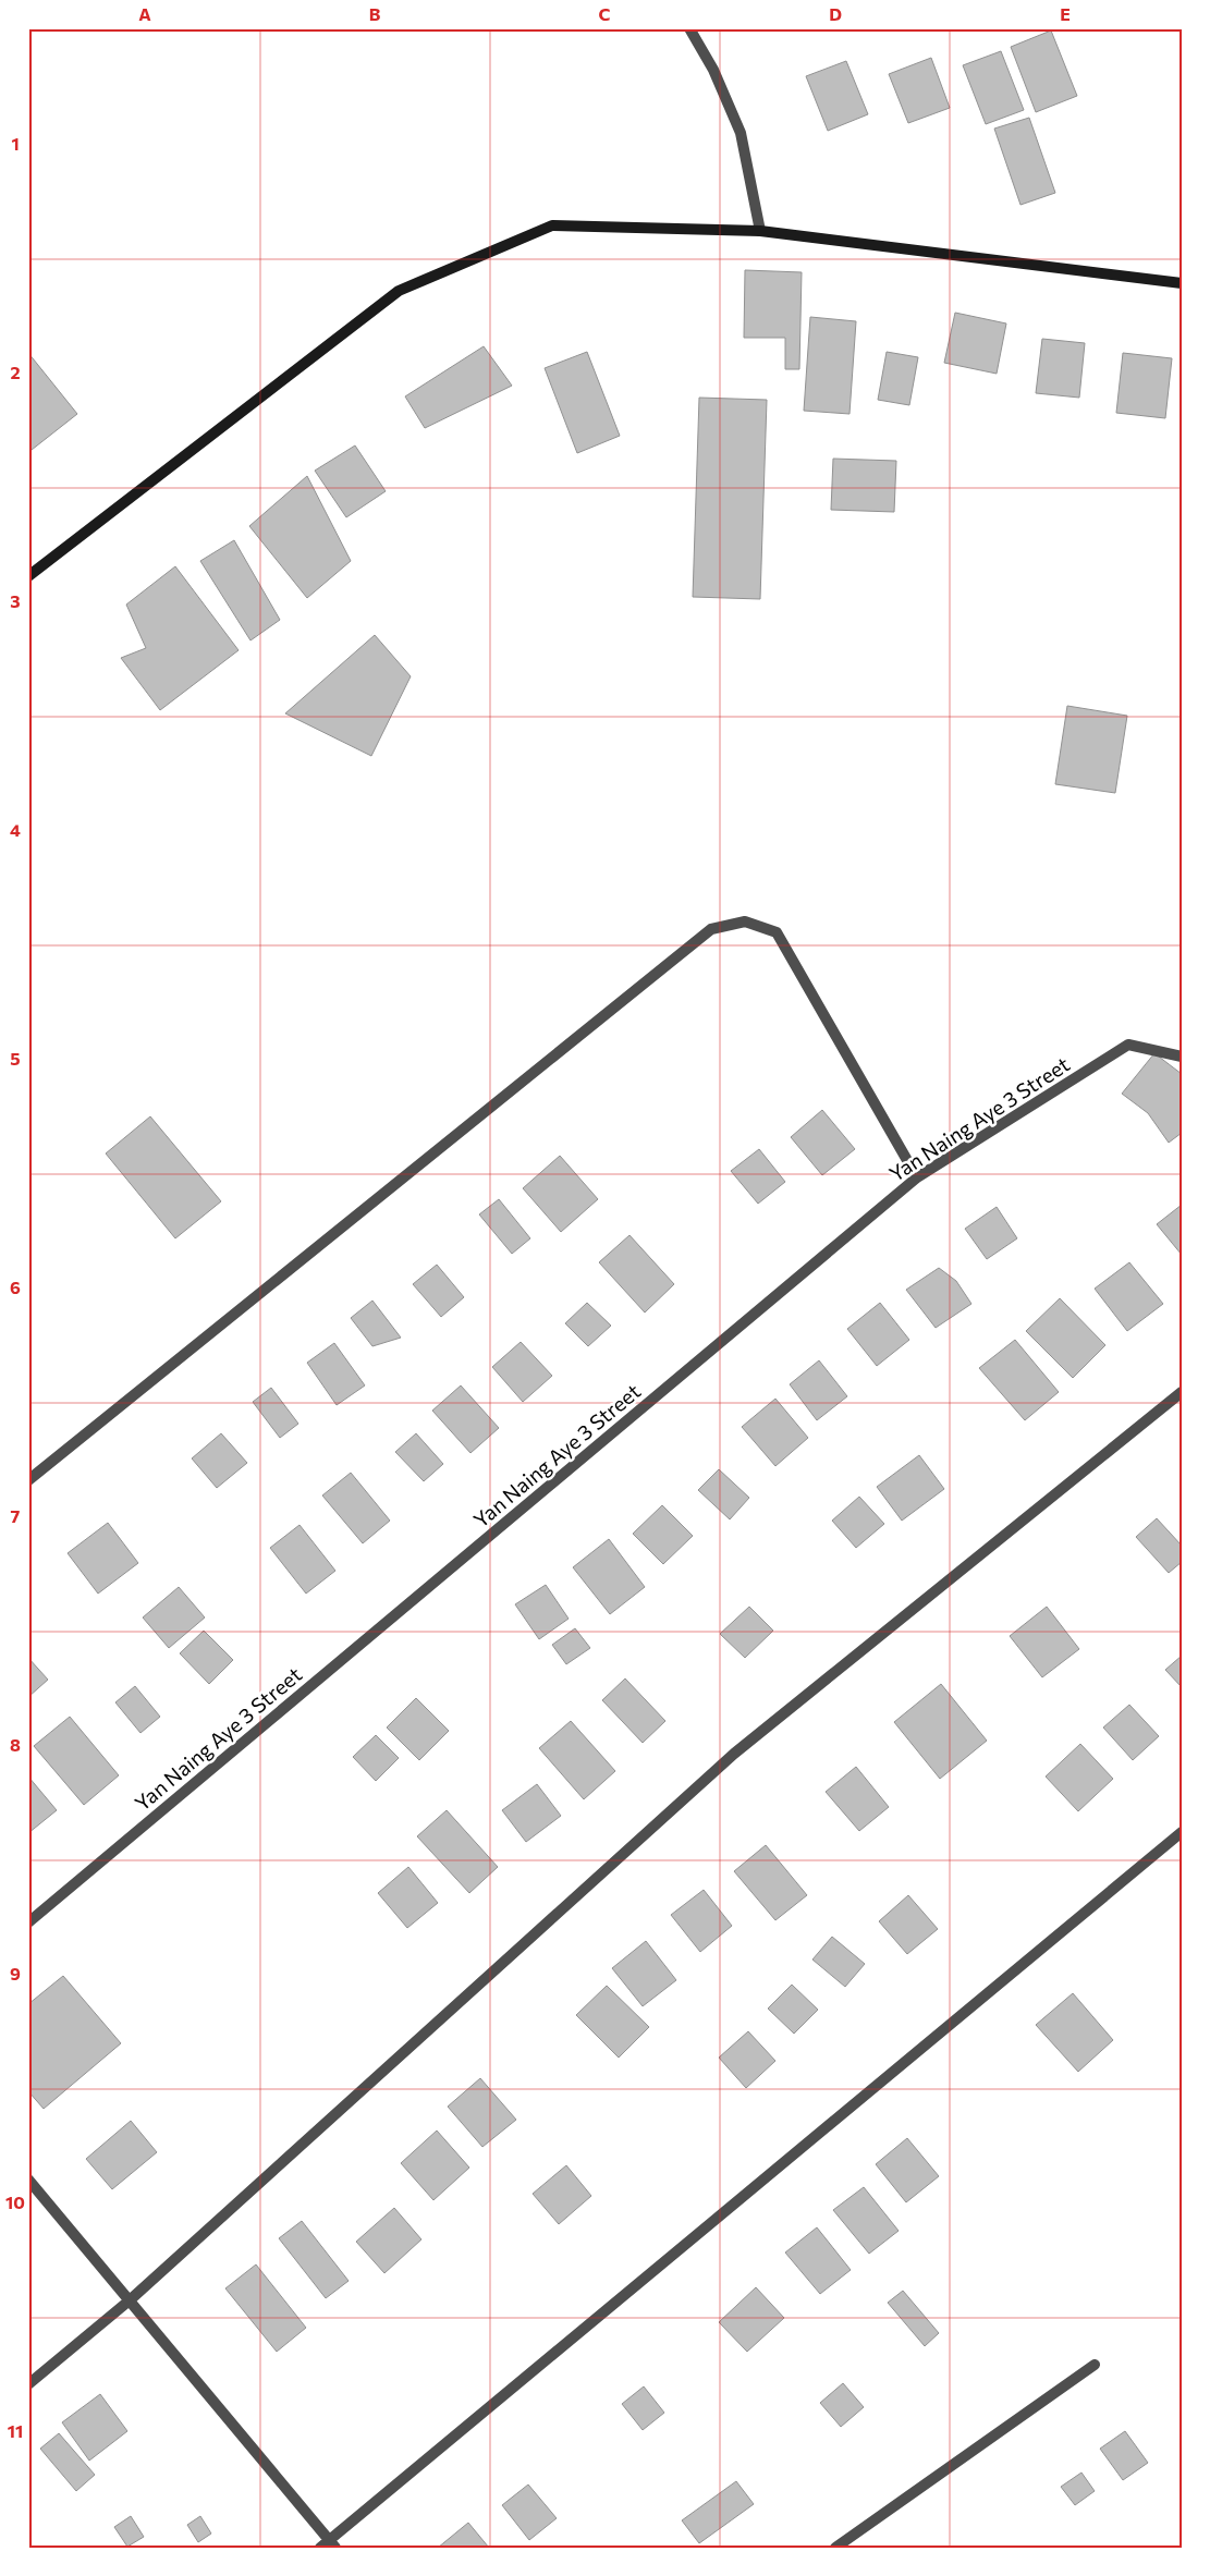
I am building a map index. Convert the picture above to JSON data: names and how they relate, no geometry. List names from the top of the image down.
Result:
{
  "streets": {
    "street": ["Yan Naing Aye 3 Street"]
  },
  "grid": {
    "columns": [
      "A",
      "B",
      "C",
      "D",
      "E"
    ],
    "rows": [
      "1",
      "2",
      "3",
      "4",
      "5",
      "6",
      "7",
      "8",
      "9",
      "10",
      "11"
    ]
  }
}
